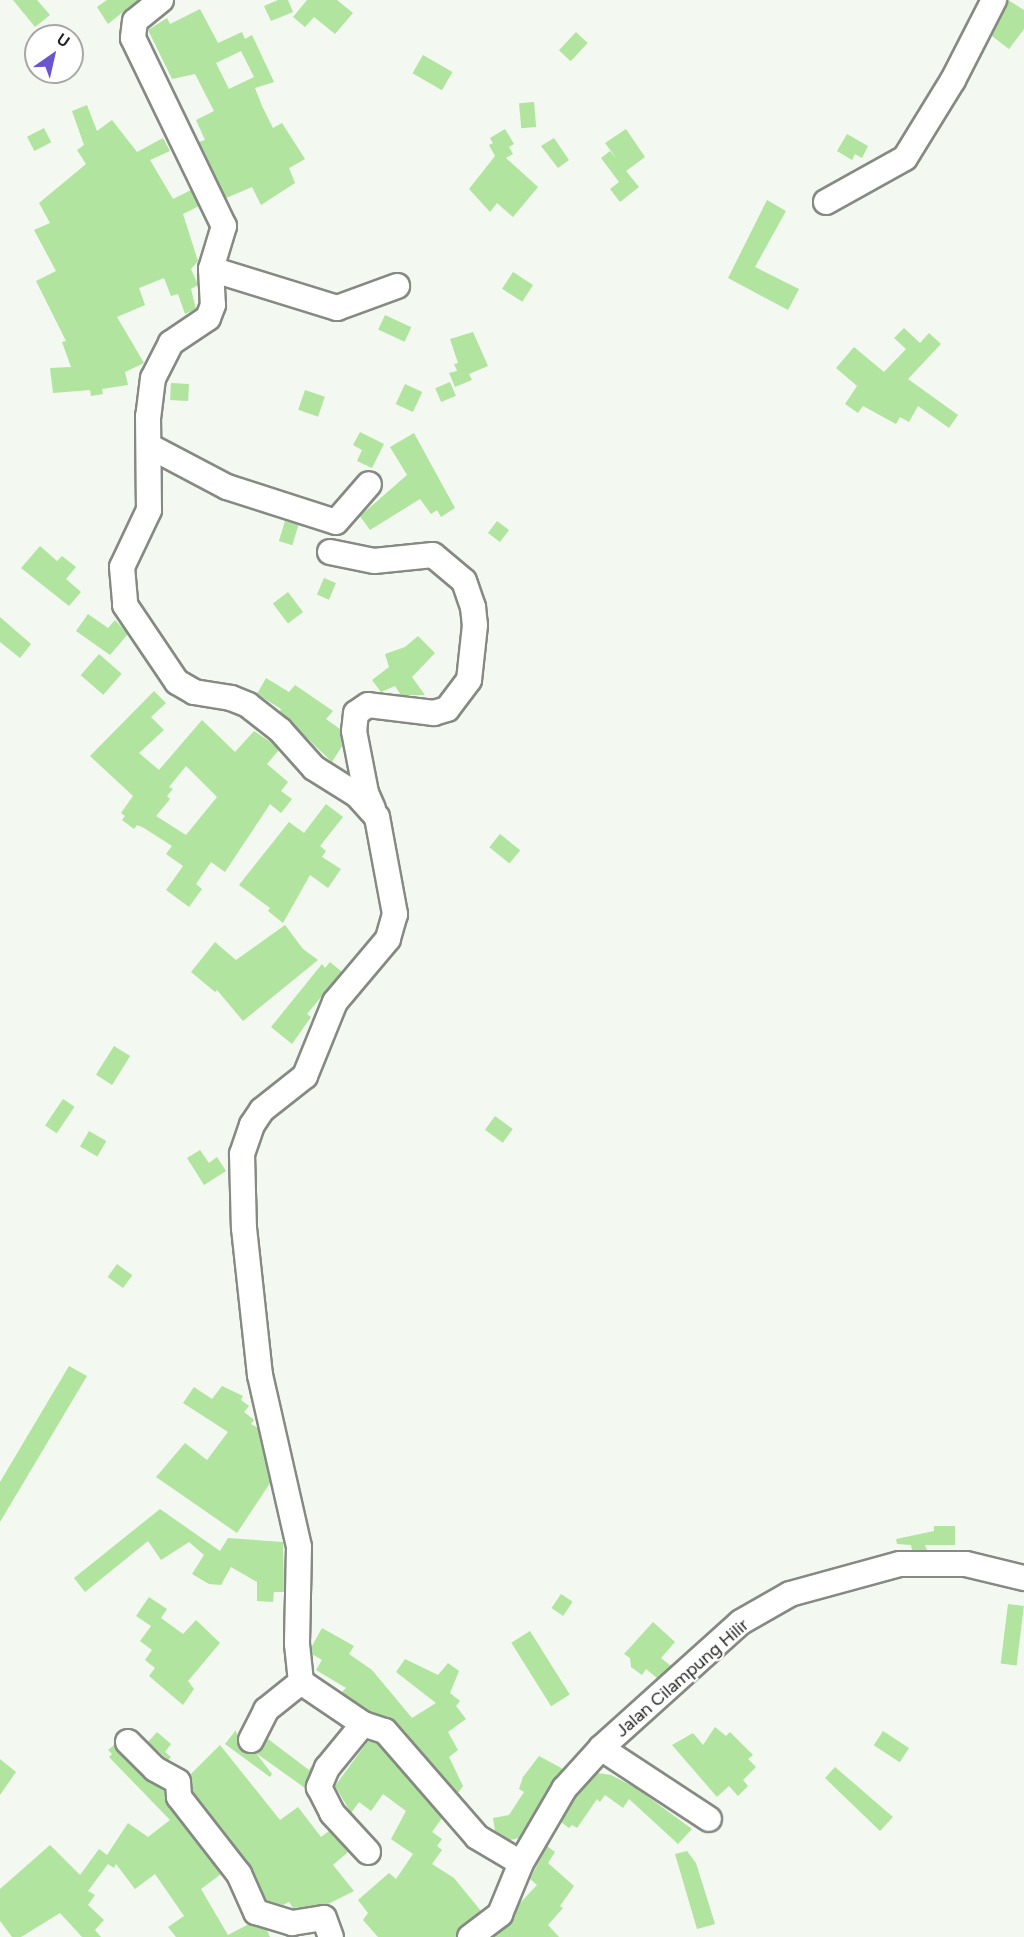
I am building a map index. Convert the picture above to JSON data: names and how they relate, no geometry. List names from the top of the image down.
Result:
{
  "streets": {
    "street": ["Jalan Cilampung Hilir"]
  },
  "north": "top right"
}
